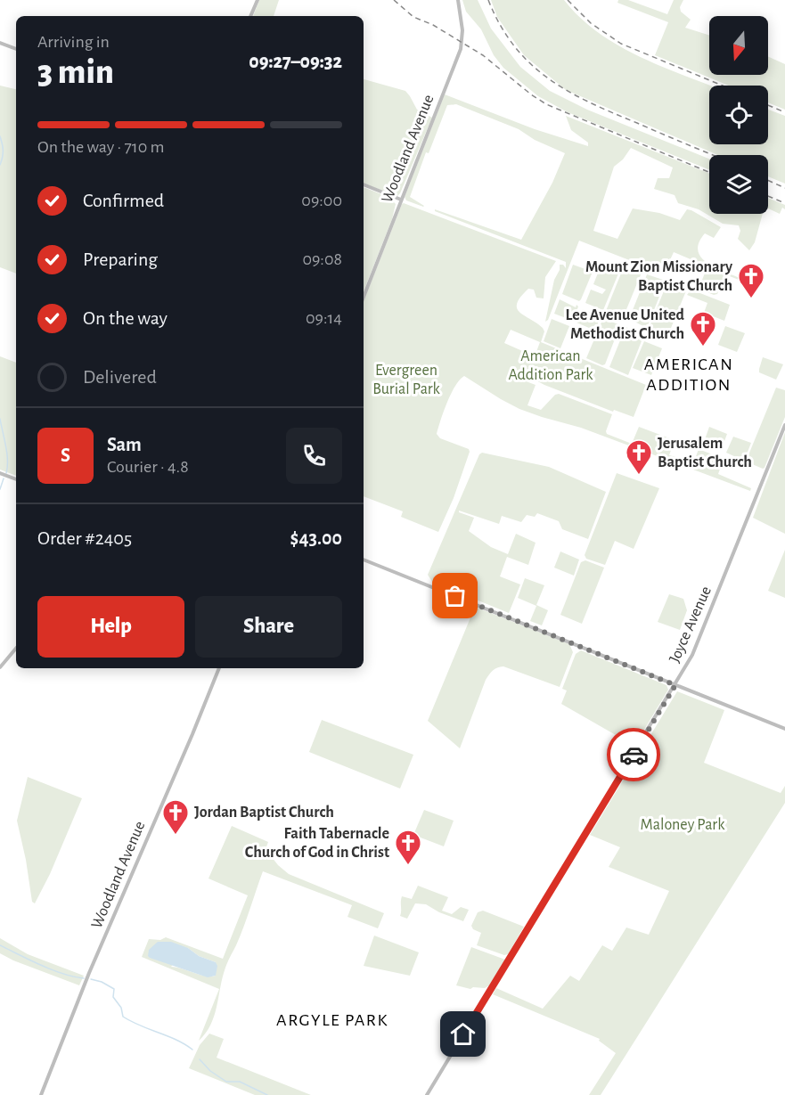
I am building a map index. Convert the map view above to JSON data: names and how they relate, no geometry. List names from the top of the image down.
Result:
{
  "streets": {
    "street": ["Woodland Avenue", "Joyce Avenue"]
  },
  "districts": ["AMERICAN ADDITION", "ARGYLE PARK"],
  "parks": ["American Addition Park", "Evergreen Burial Park", "Maloney Park"],
  "places": {
    "church": [
      "Mount Zion Missionary Baptist Church",
      "Lee Avenue United Methodist Church",
      "Jerusalem Baptist Church",
      "Jordan Baptist Church",
      "Faith Tabernacle Church of God in Christ"
    ]
  },
  "north": "bottom",
  "page": {
    "heading": ["3 min", "Arriving in", "09:27–09:32"],
    "panel": [
      "Sam",
      "Courier · 4.8",
      "Order #2405",
      "$43.00"
    ],
    "bar": "On the way · 710 m",
    "list": [
      ["Confirmed", "09:00"],
      ["Preparing", "09:08"],
      ["On the way", "09:14"],
      "Delivered"
    ],
    "round": "S",
    "buttons": ["Help", "Share"]
  }
}
